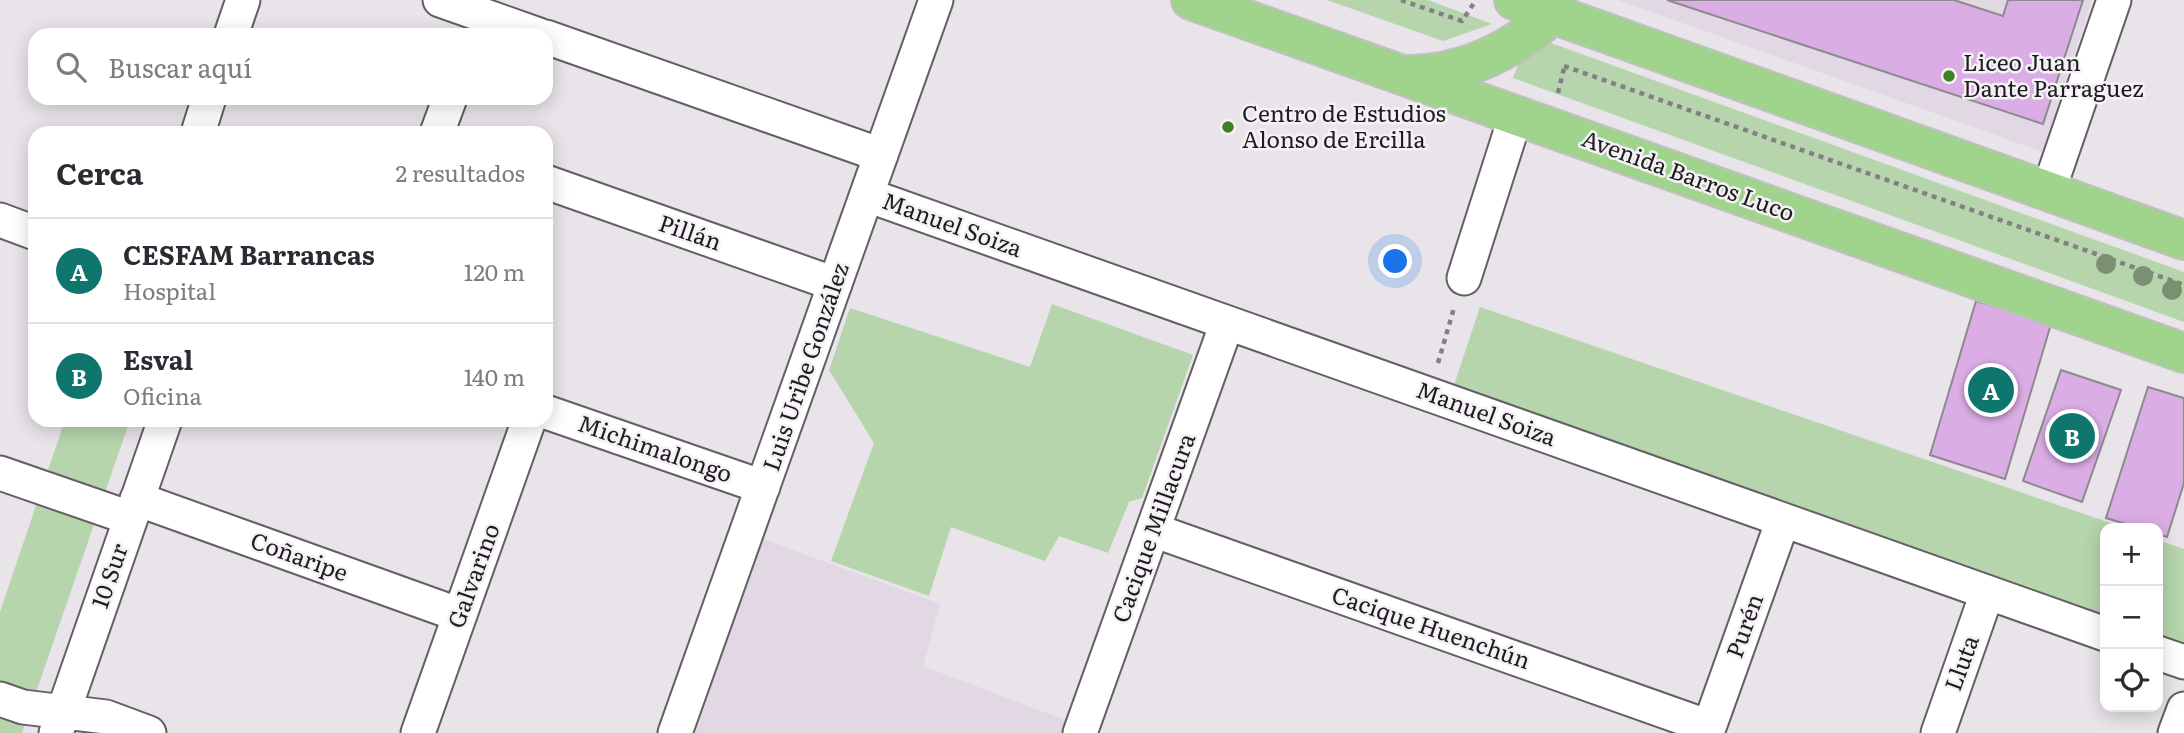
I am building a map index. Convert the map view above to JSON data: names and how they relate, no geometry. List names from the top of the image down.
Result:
{
  "streets": {
    "main road": ["Avenida Barros Luco"],
    "street": [
      "Manuel Soiza",
      "Pillán",
      "Luis Uribe González",
      "Michimalongo",
      "Cacique Millacura",
      "Coñaripe",
      "10 Sur",
      "Galvarino",
      "Purén",
      "Cacique Huenchún",
      "Lluta"
    ]
  },
  "crossings": [
    ["Manuel Soiza", "Luis Uribe González"],
    ["Manuel Soiza", "Cacique Millacura"],
    ["Manuel Soiza", "Purén"],
    ["Manuel Soiza", "Lluta"],
    ["Pillán", "Luis Uribe González"],
    ["Luis Uribe González", "Michimalongo"],
    ["Cacique Millacura", "Cacique Huenchún"],
    ["Coñaripe", "10 Sur"],
    ["Coñaripe", "Galvarino"],
    ["Purén", "Cacique Huenchún"]
  ],
  "places": ["Liceo Juan Dante Parraguez", "Centro de Estudios Alonso de Ercilla"],
  "page": {
    "search": "Buscar aquí",
    "heading": ["Cerca", "2 resultados"],
    "list": [
      {
        "mark": "A",
        "name": "CESFAM Barrancas",
        "note": "Hospital",
        "value": "120 m"
      },
      {
        "mark": "B",
        "name": "Esval",
        "note": "Oficina",
        "value": "140 m"
      }
    ],
    "pins": ["A", "B"],
    "map_buttons": ["+", "−"]
  }
}
